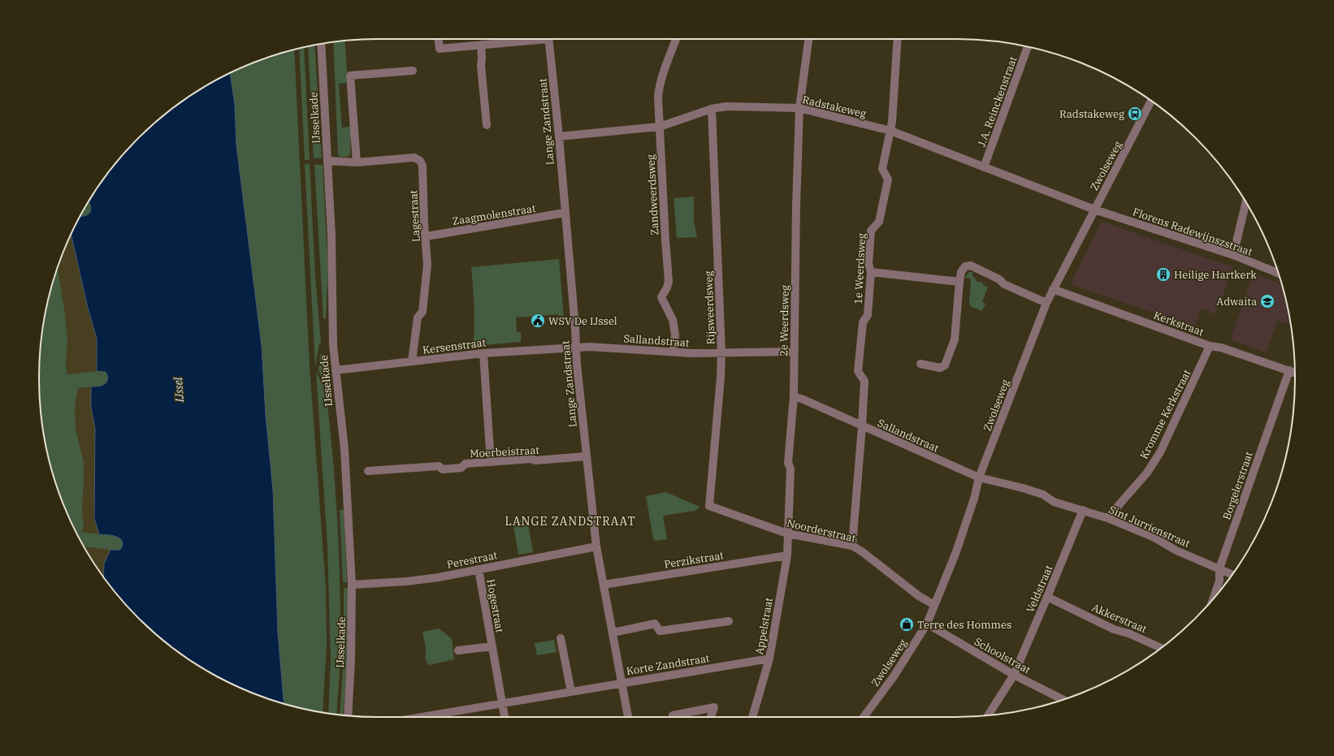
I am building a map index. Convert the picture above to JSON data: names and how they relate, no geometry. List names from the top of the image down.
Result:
{
  "streets": {
    "street": [
      "J.A. Reinckenstraat",
      "Radstakeweg",
      "IJsselkade",
      "Lange Zandstraat",
      "Zwolseweg",
      "Zandweerdsweg",
      "Zaagmolenstraat",
      "Lagestraat",
      "Florens Radewijnszstraat",
      "1e Weerdsweg",
      "Rijsweerdsweg",
      "2e Weerdsweg",
      "Kerkstraat",
      "Sallandstraat",
      "Kersenstraat",
      "Kromme Kerkstraat",
      "Moerbeistraat",
      "Borgelerstraat",
      "Sint Jurrienstraat",
      "Noorderstraat",
      "Perestraat",
      "Perzikstraat",
      "Veldstraat",
      "Hogestraat",
      "Akkerstraat",
      "Appelstraat",
      "Schoolstraat",
      "Korte Zandstraat"
    ]
  },
  "crossings": [
    ["J.A. Reinckenstraat", "Radstakeweg"],
    ["Radstakeweg", "Lange Zandstraat"],
    ["Radstakeweg", "Zwolseweg"],
    ["Radstakeweg", "Zandweerdsweg"],
    ["Radstakeweg", "Florens Radewijnszstraat"],
    ["Radstakeweg", "1e Weerdsweg"],
    ["Radstakeweg", "Rijsweerdsweg"],
    ["Radstakeweg", "2e Weerdsweg"],
    ["IJsselkade", "Lagestraat"],
    ["IJsselkade", "Kersenstraat"],
    ["IJsselkade", "Perestraat"],
    ["Lange Zandstraat", "Zaagmolenstraat"],
    ["Lange Zandstraat", "Sallandstraat"],
    ["Lange Zandstraat", "Kersenstraat"],
    ["Lange Zandstraat", "Moerbeistraat"],
    ["Lange Zandstraat", "Perestraat"],
    ["Lange Zandstraat", "Perzikstraat"],
    ["Lange Zandstraat", "Korte Zandstraat"],
    ["Zwolseweg", "Florens Radewijnszstraat"],
    ["Zwolseweg", "Kerkstraat"],
    ["Zwolseweg", "Sallandstraat"],
    ["Zwolseweg", "Sint Jurrienstraat"],
    ["Zwolseweg", "Noorderstraat"],
    ["Zwolseweg", "Schoolstraat"],
    ["Zandweerdsweg", "Sallandstraat"],
    ["Zaagmolenstraat", "Lagestraat"],
    ["Lagestraat", "Kersenstraat"],
    ["1e Weerdsweg", "Sallandstraat"],
    ["1e Weerdsweg", "Noorderstraat"],
    ["Rijsweerdsweg", "Sallandstraat"],
    ["Rijsweerdsweg", "Noorderstraat"],
    ["2e Weerdsweg", "Sallandstraat"],
    ["2e Weerdsweg", "Noorderstraat"],
    ["2e Weerdsweg", "Appelstraat"],
    ["Kerkstraat", "Kromme Kerkstraat"],
    ["Kerkstraat", "Borgelerstraat"],
    ["Sallandstraat", "Kersenstraat"],
    ["Sallandstraat", "Sint Jurrienstraat"],
    ["Kromme Kerkstraat", "Sint Jurrienstraat"],
    ["Borgelerstraat", "Sint Jurrienstraat"],
    ["Sint Jurrienstraat", "Veldstraat"],
    ["Noorderstraat", "Appelstraat"],
    ["Perestraat", "Hogestraat"],
    ["Perzikstraat", "Appelstraat"],
    ["Veldstraat", "Akkerstraat"],
    ["Veldstraat", "Schoolstraat"],
    ["Hogestraat", "Korte Zandstraat"],
    ["Appelstraat", "Korte Zandstraat"]
  ],
  "districts": ["LANGE ZANDSTRAAT"],
  "water": ["IJssel"],
  "places": {
    "bus stop": ["Radstakeweg"],
    "building": ["Heilige Hartkerk"],
    "school or university": ["Adwaita"],
    "public building": ["WSV De IJssel"],
    "shop": ["Terre des Hommes"]
  }
}
